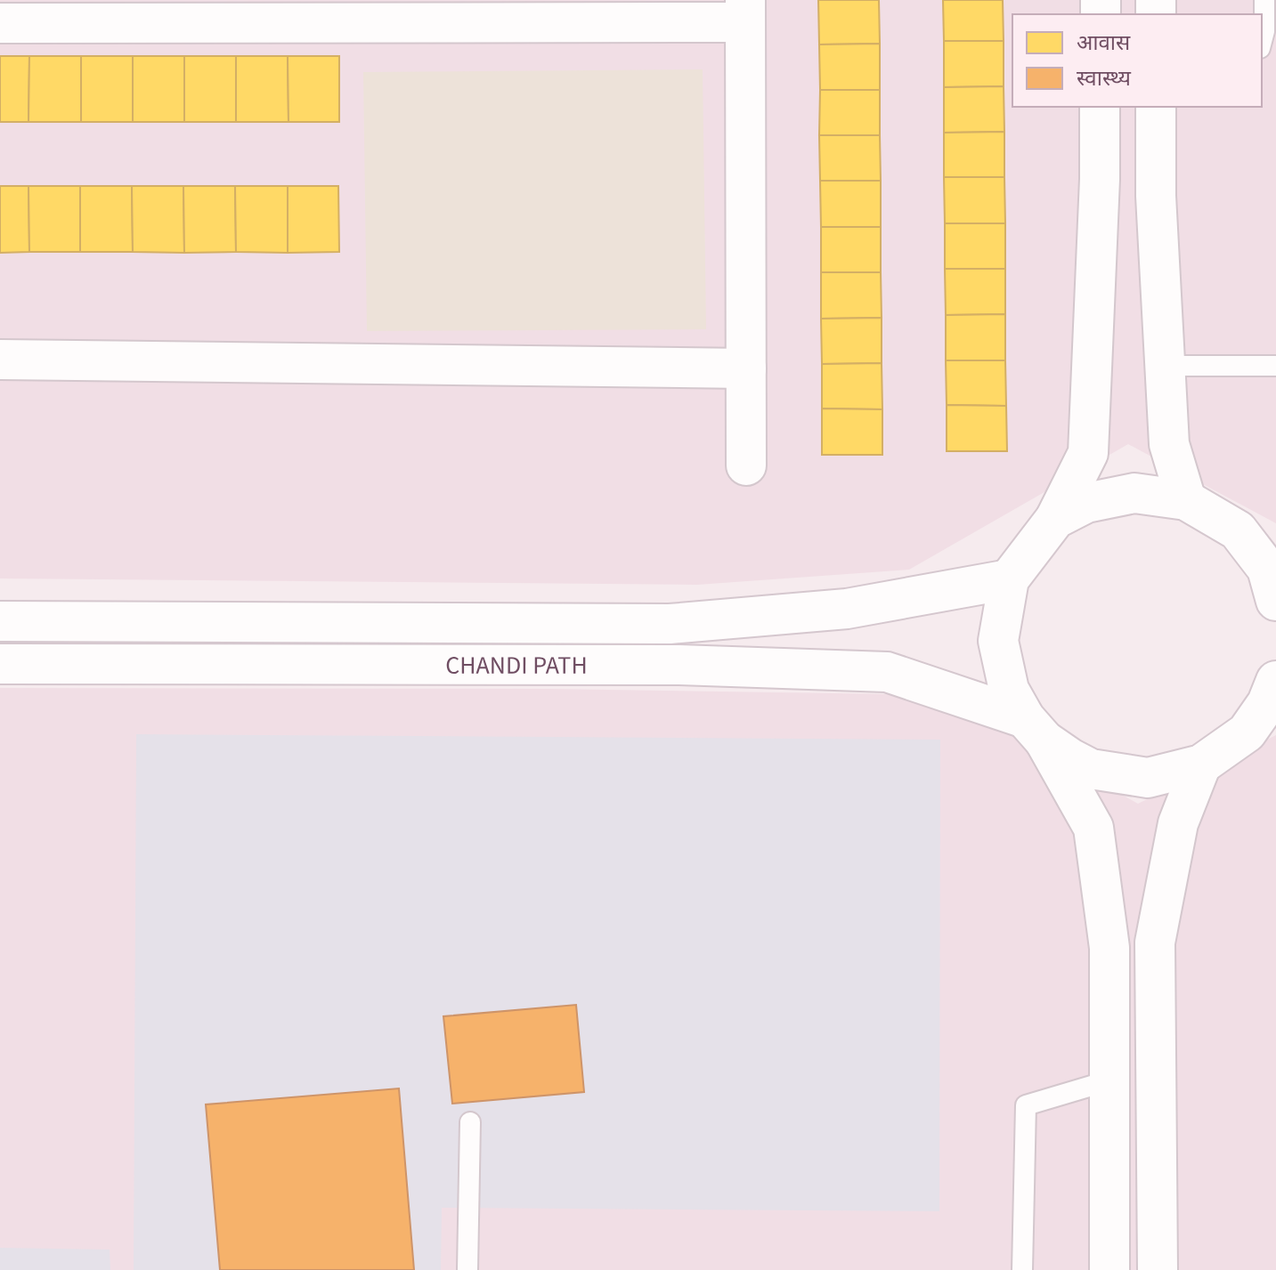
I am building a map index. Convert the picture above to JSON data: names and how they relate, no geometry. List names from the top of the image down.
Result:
{
  "streets": {
    "street": ["CHANDI PATH"]
  },
  "legend": ["आवास", "स्वास्थ्य"]
}
